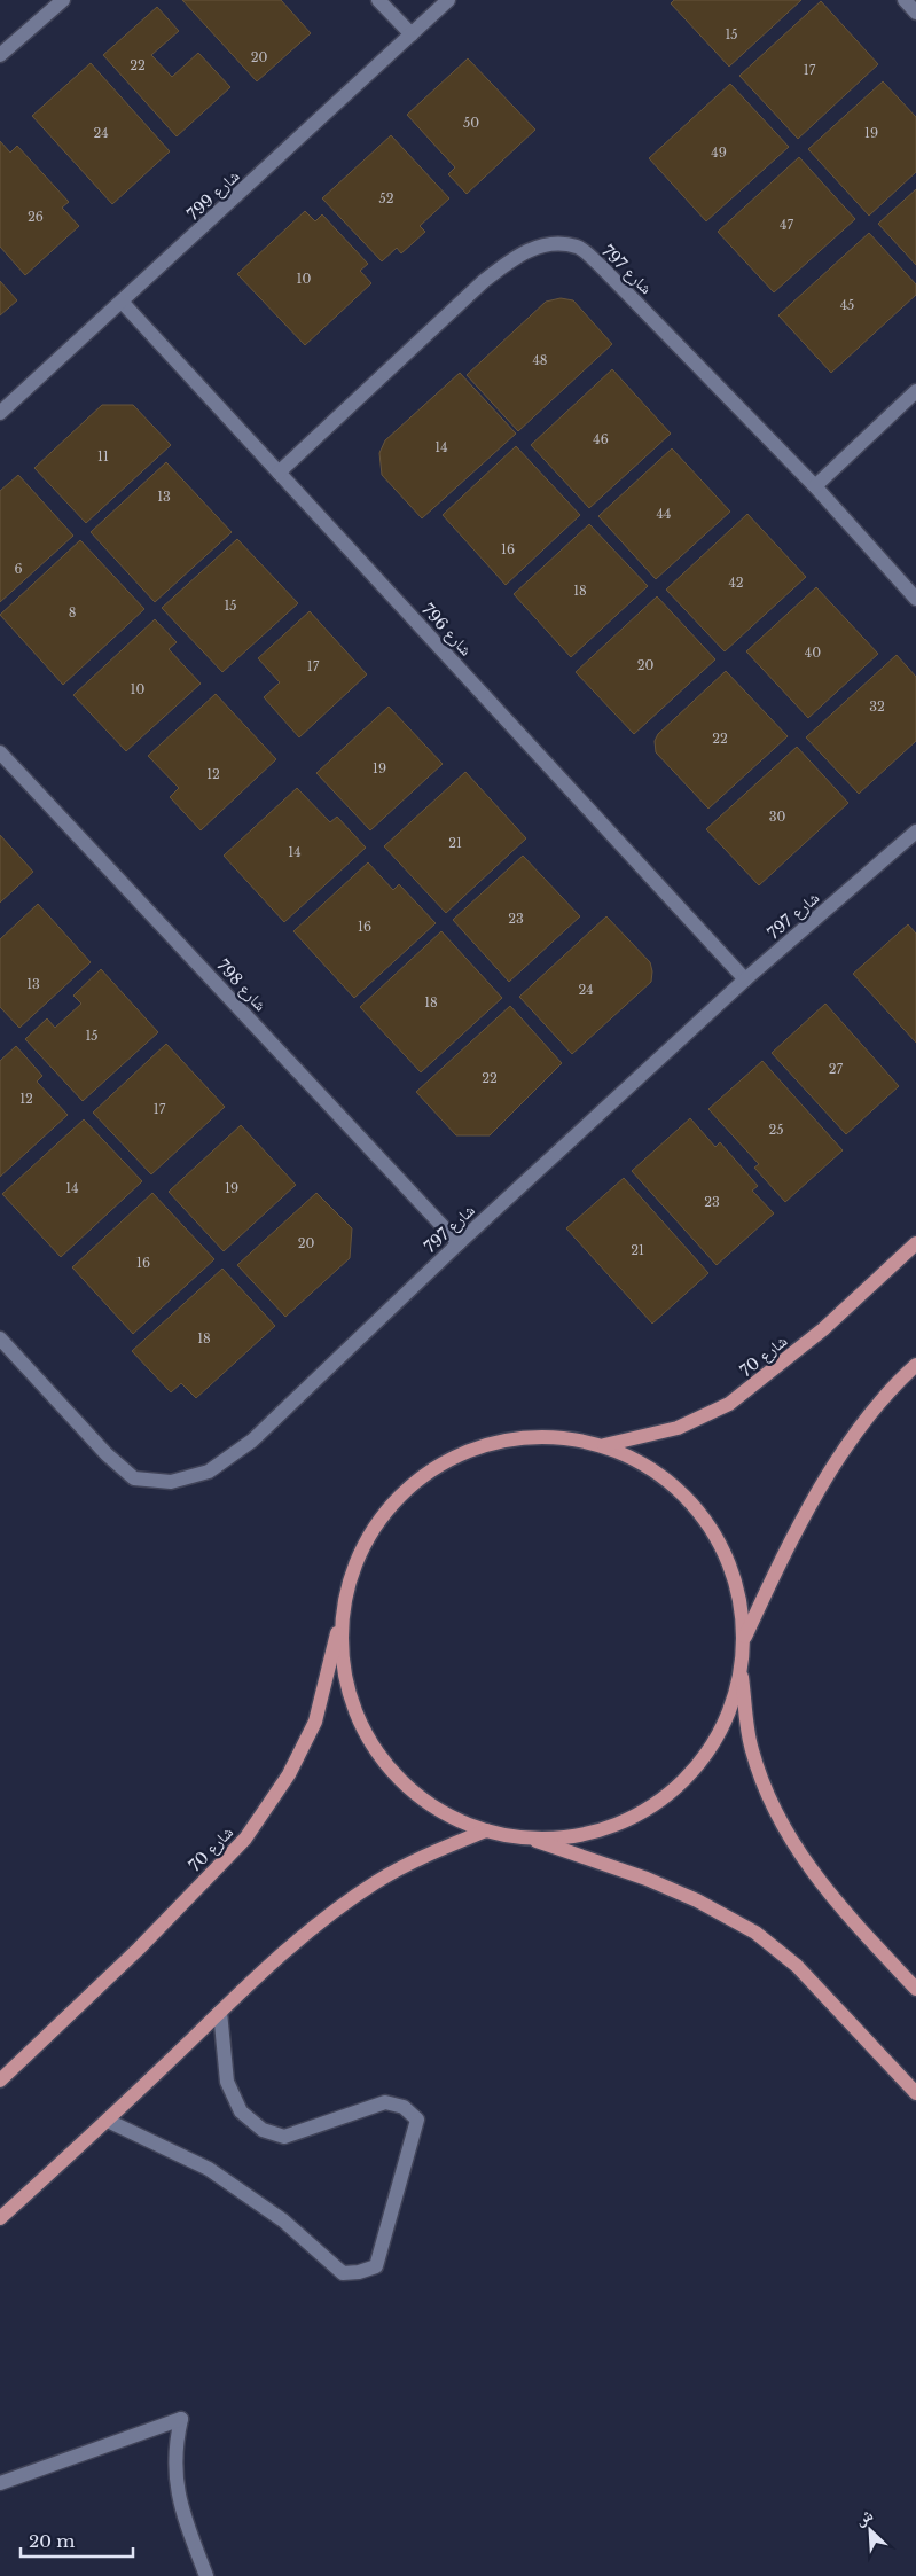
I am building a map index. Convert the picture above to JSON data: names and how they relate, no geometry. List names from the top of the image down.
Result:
{
  "streets": {
    "main road": ["شارع 70"],
    "street": [
      "شارع 799",
      "شارع 797",
      "شارع 796",
      "شارع 798"
    ]
  },
  "crossings": [
    ["شارع 799", "شارع 796"],
    ["شارع 797", "شارع 796"],
    ["شارع 797", "شارع 798"]
  ],
  "house_numbers": [
    "15",
    "20",
    "22",
    "17",
    "50",
    "24",
    "19",
    "49",
    "52",
    "26",
    "47",
    "10",
    "45",
    "48",
    "46",
    "14",
    "11",
    "13",
    "44",
    "16",
    "6",
    "42",
    "18",
    "15",
    "8",
    "40",
    "20",
    "17",
    "10",
    "32",
    "22",
    "19",
    "12",
    "30",
    "21",
    "14",
    "23",
    "16",
    "13",
    "24",
    "18",
    "15",
    "27",
    "22",
    "12",
    "17",
    "25",
    "14",
    "19",
    "23",
    "20",
    "21",
    "16",
    "18"
  ],
  "scale_bar": "20 m",
  "north": "top left"
}
